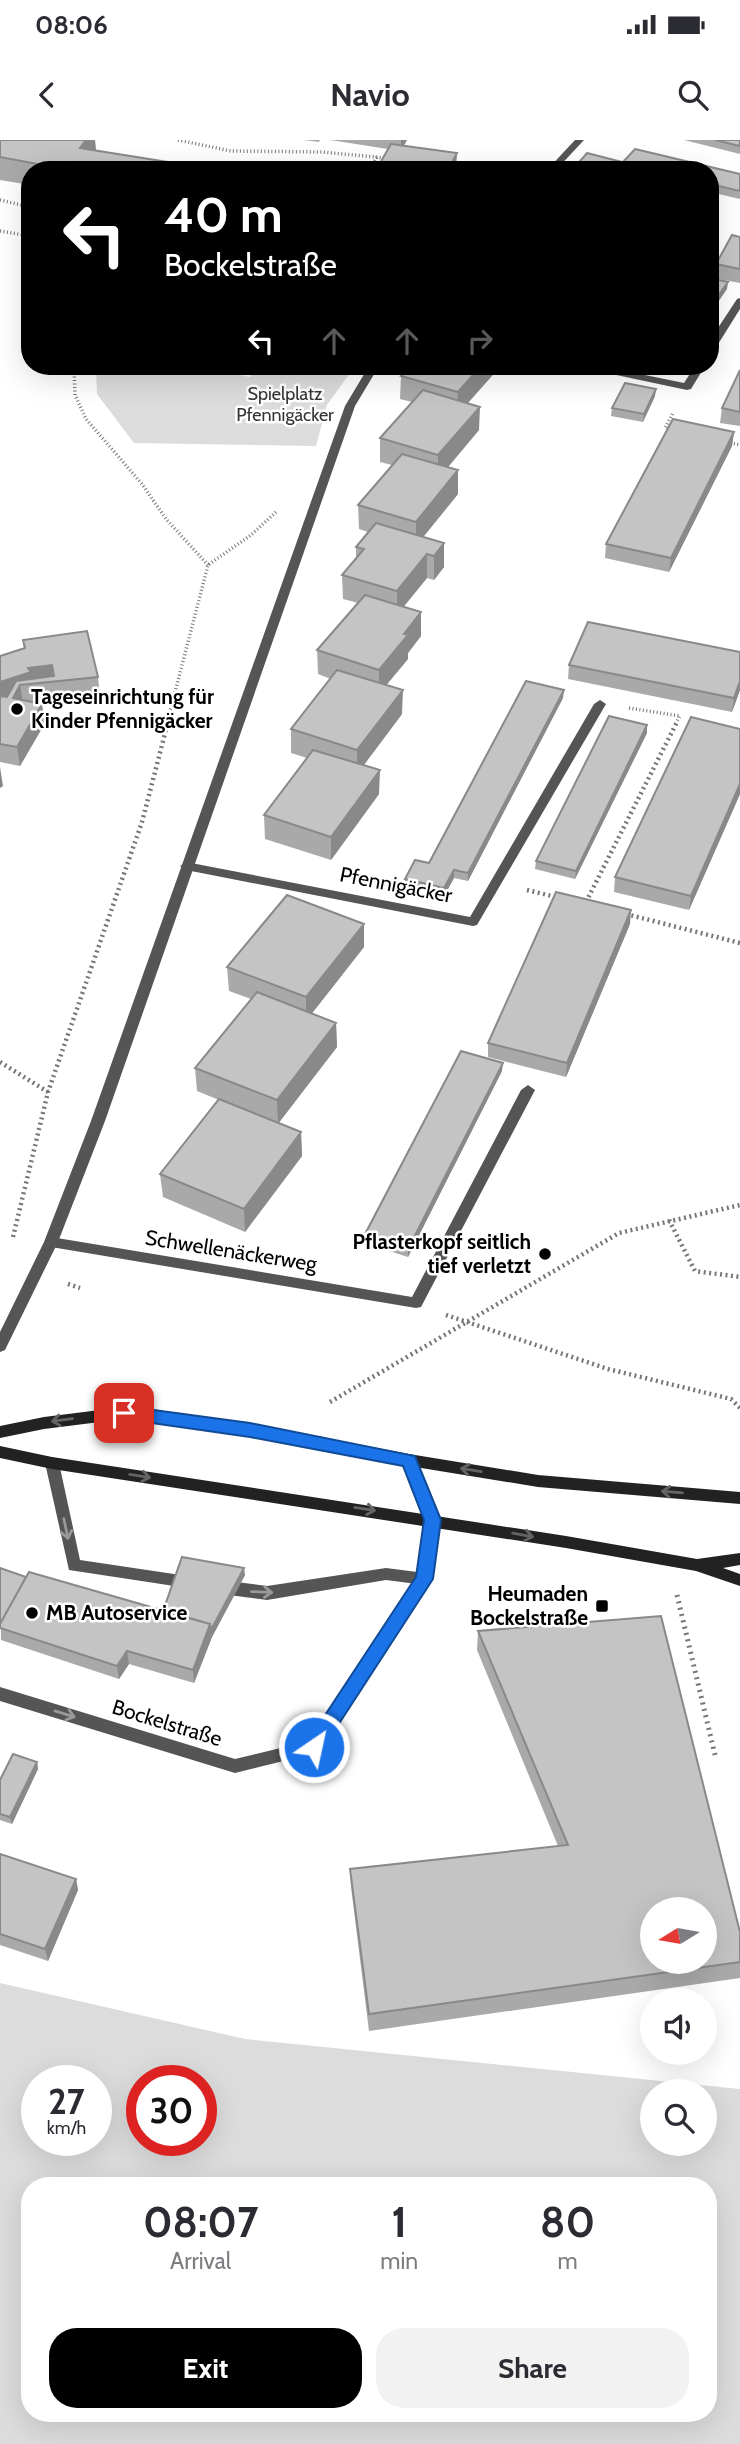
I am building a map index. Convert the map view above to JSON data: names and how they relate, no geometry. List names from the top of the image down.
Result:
{
  "streets": {
    "street": ["Pfennigäcker", "Schwellenäckerweg", "Bockelstraße"]
  },
  "one_way": ["Bockelstraße"],
  "parks": ["Spielplatz Pfennigäcker"],
  "places": {
    "other": ["Tageseinrichtung für Kinder Pfennigäcker", "Pflasterkopf seitlich tief verletzt", "MB Autoservice"],
    "transit": ["Heumaden Bockelstraße"]
  },
  "north": "left",
  "page": {
    "status": "08:06",
    "header": "Navio",
    "turn": ["40 m", "Bockelstraße"],
    "speed": "27 km/h",
    "limit": "30",
    "eta": [
      "08:07",
      "Arrival",
      "1",
      "min",
      "80",
      "m"
    ],
    "buttons": ["Exit", "Share"]
  }
}
